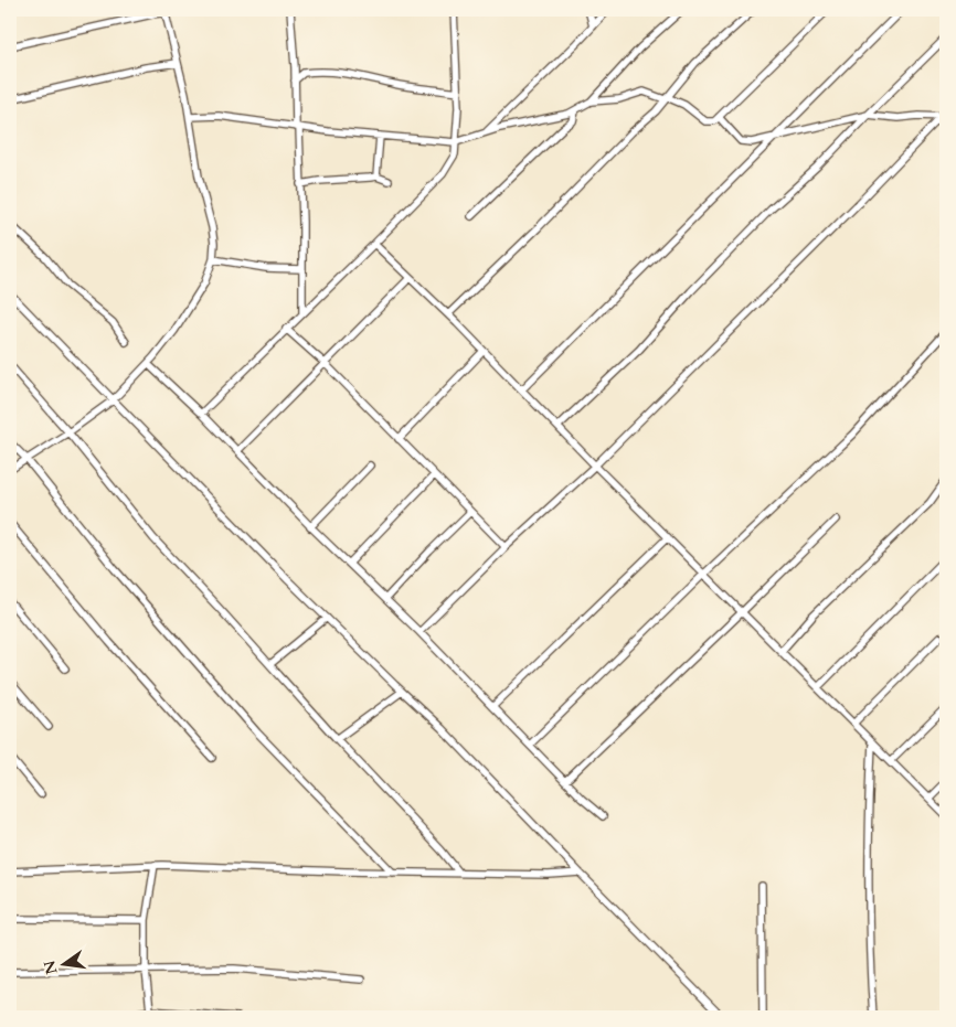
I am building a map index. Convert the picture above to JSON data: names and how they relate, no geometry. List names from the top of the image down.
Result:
{
  "north": "left"
}
